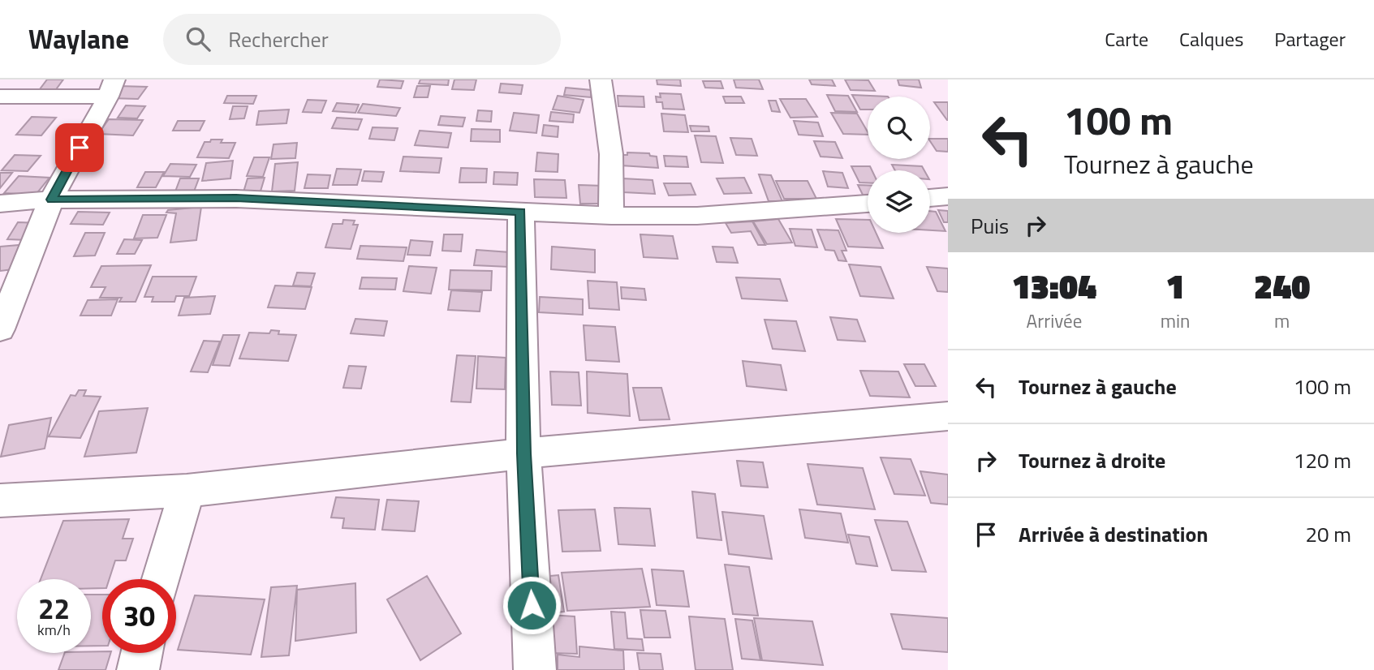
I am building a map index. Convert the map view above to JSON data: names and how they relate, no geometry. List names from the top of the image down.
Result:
{
  "page": {
    "header": "Waylane",
    "search": "Rechercher",
    "nav": ["Carte", "Calques", "Partager"],
    "turn": ["100 m", "Tournez à gauche"],
    "then": "Puis",
    "eta": [
      "13:04",
      "Arrivée",
      "1",
      "min",
      "240",
      "m"
    ],
    "list": [
      {
        "name": "Tournez à gauche",
        "value": "100 m"
      },
      {
        "name": "Tournez à droite",
        "value": "120 m"
      },
      {
        "name": "Arrivée à destination",
        "value": "20 m"
      }
    ],
    "speed": "22 km/h",
    "limit": "30"
  }
}
